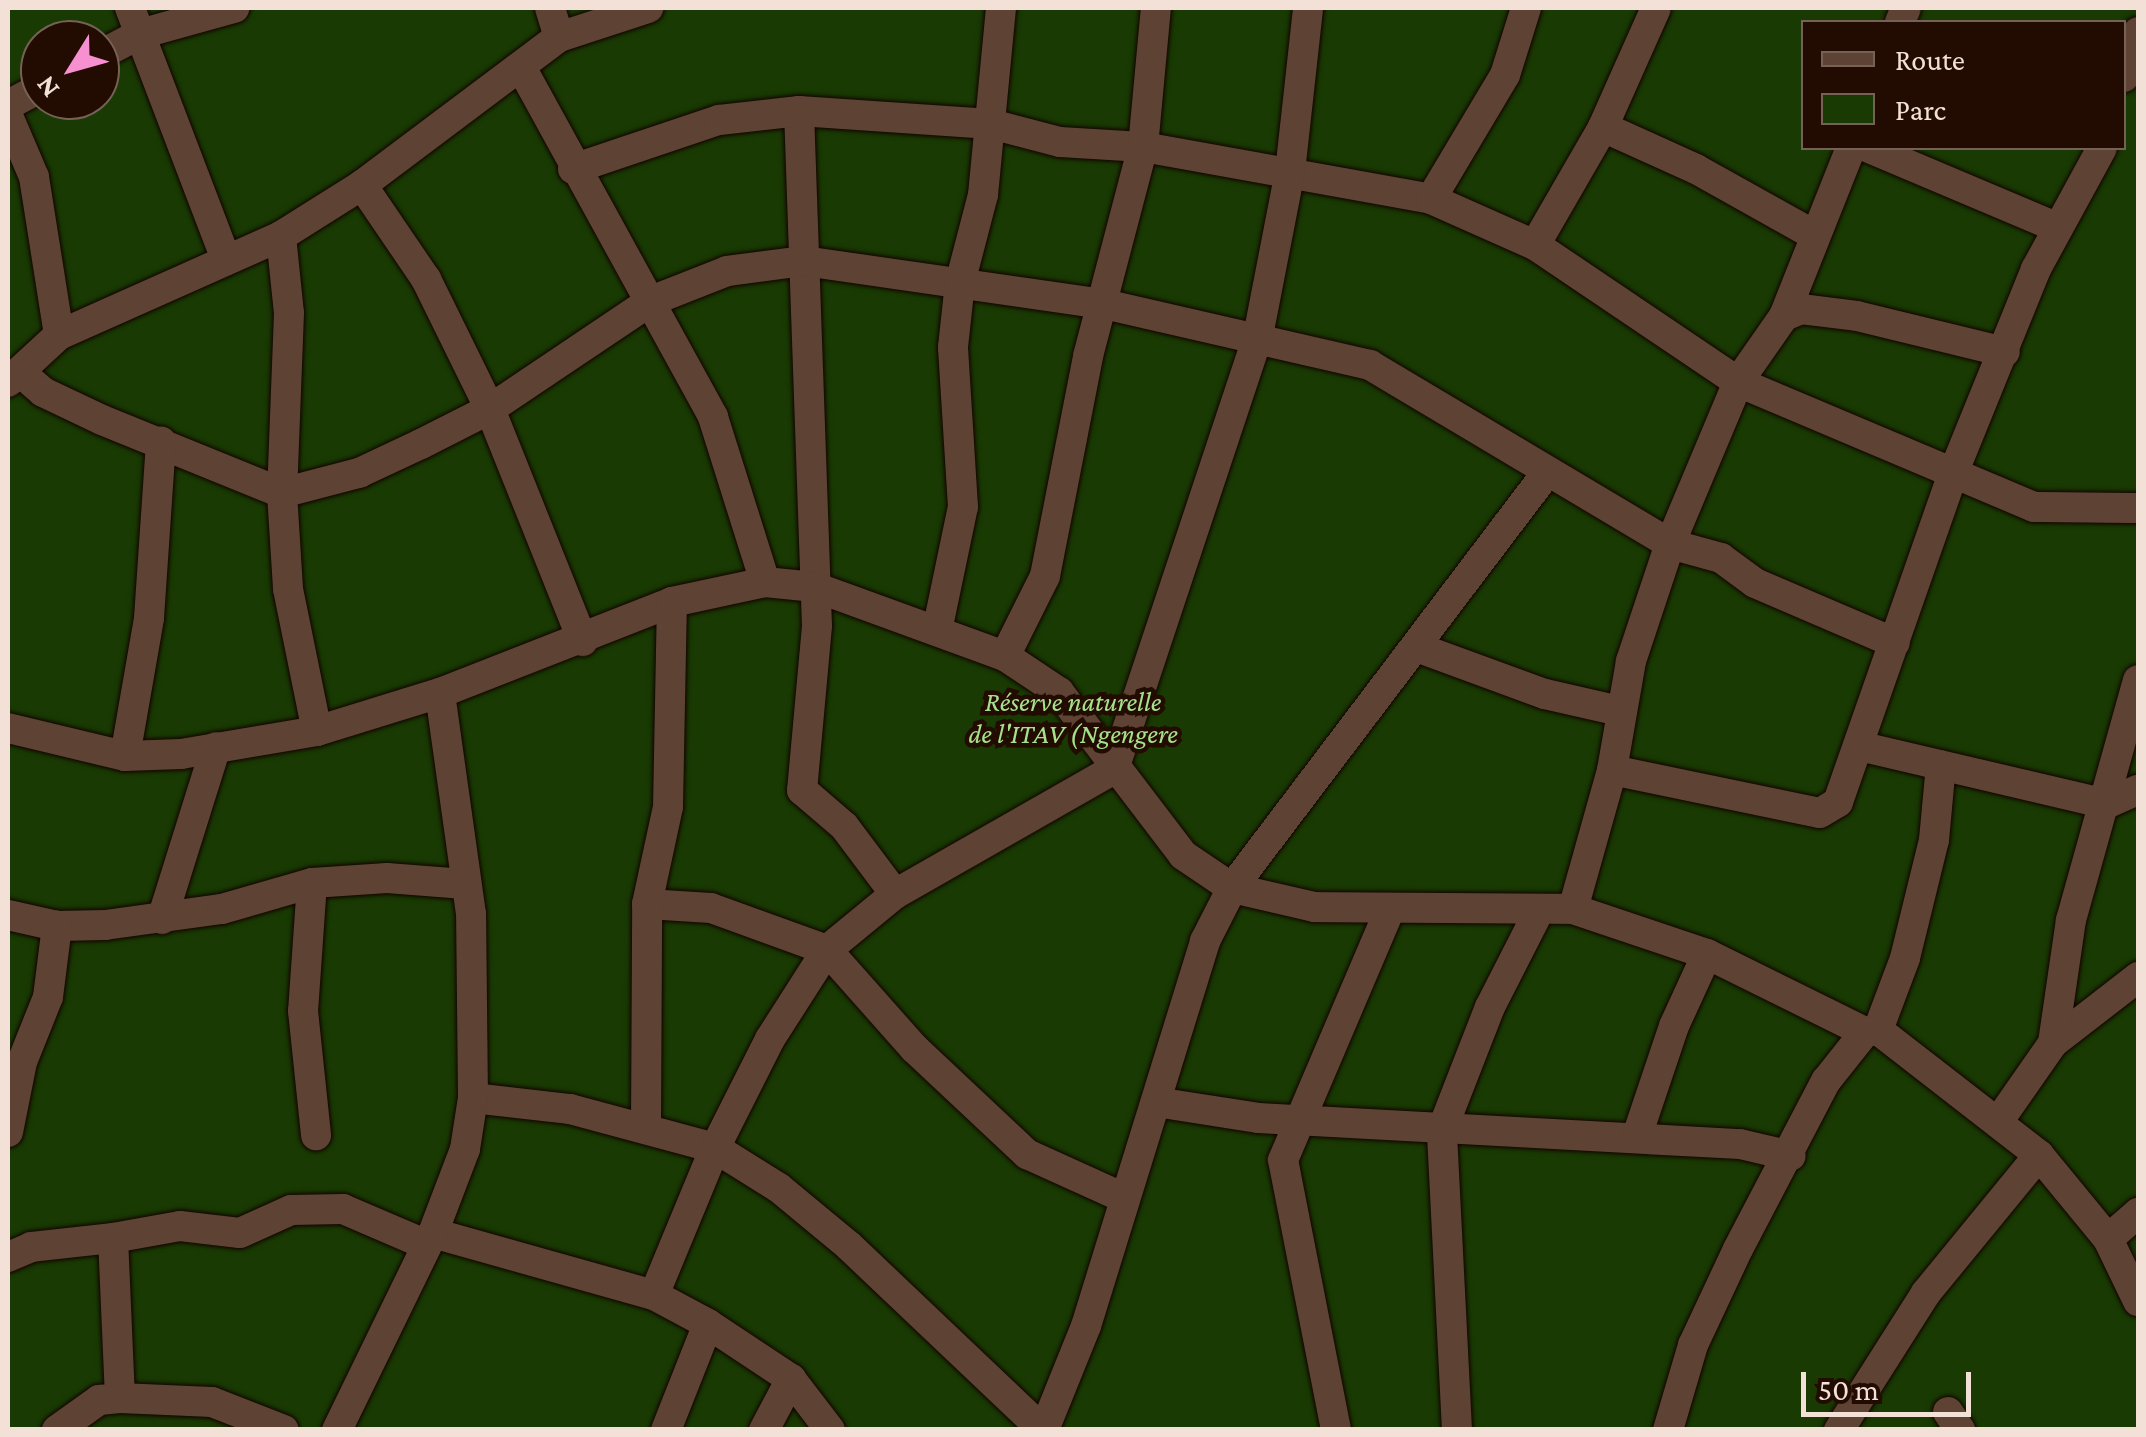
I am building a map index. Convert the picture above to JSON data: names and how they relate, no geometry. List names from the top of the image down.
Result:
{
  "parks": ["Réserve naturelle de l'ITAV (Ngengere"],
  "legend": ["Route", "Parc"],
  "scale_bar": "50 m",
  "north": "bottom left"
}
